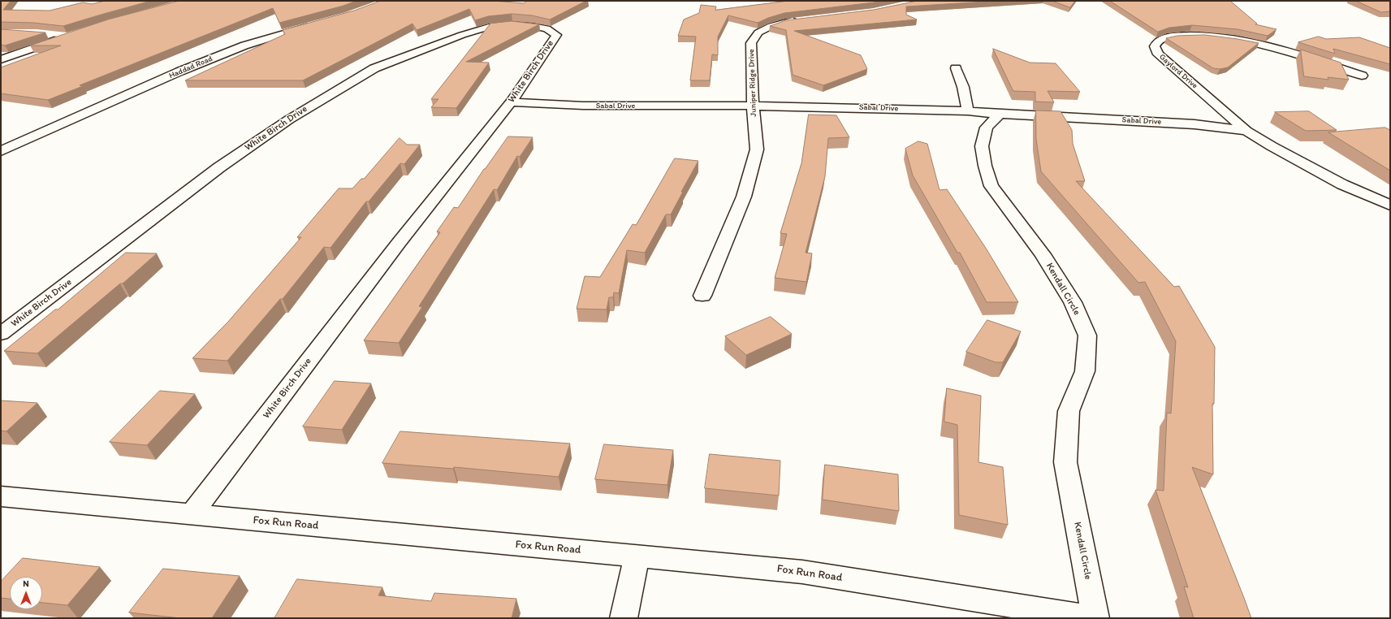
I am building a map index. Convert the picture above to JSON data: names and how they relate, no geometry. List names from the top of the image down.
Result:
{
  "streets": {
    "street": [
      "Haddad Road",
      "White Birch Drive",
      "Gaylord Drive",
      "Juniper Ridge Drive",
      "Sabal Drive",
      "Kendall Circle",
      "Fox Run Road"
    ]
  },
  "crossings": [
    ["White Birch Drive", "Sabal Drive"],
    ["White Birch Drive", "Fox Run Road"],
    ["Gaylord Drive", "Sabal Drive"],
    ["Juniper Ridge Drive", "Sabal Drive"],
    ["Sabal Drive", "Kendall Circle"]
  ],
  "north": "top"
}
